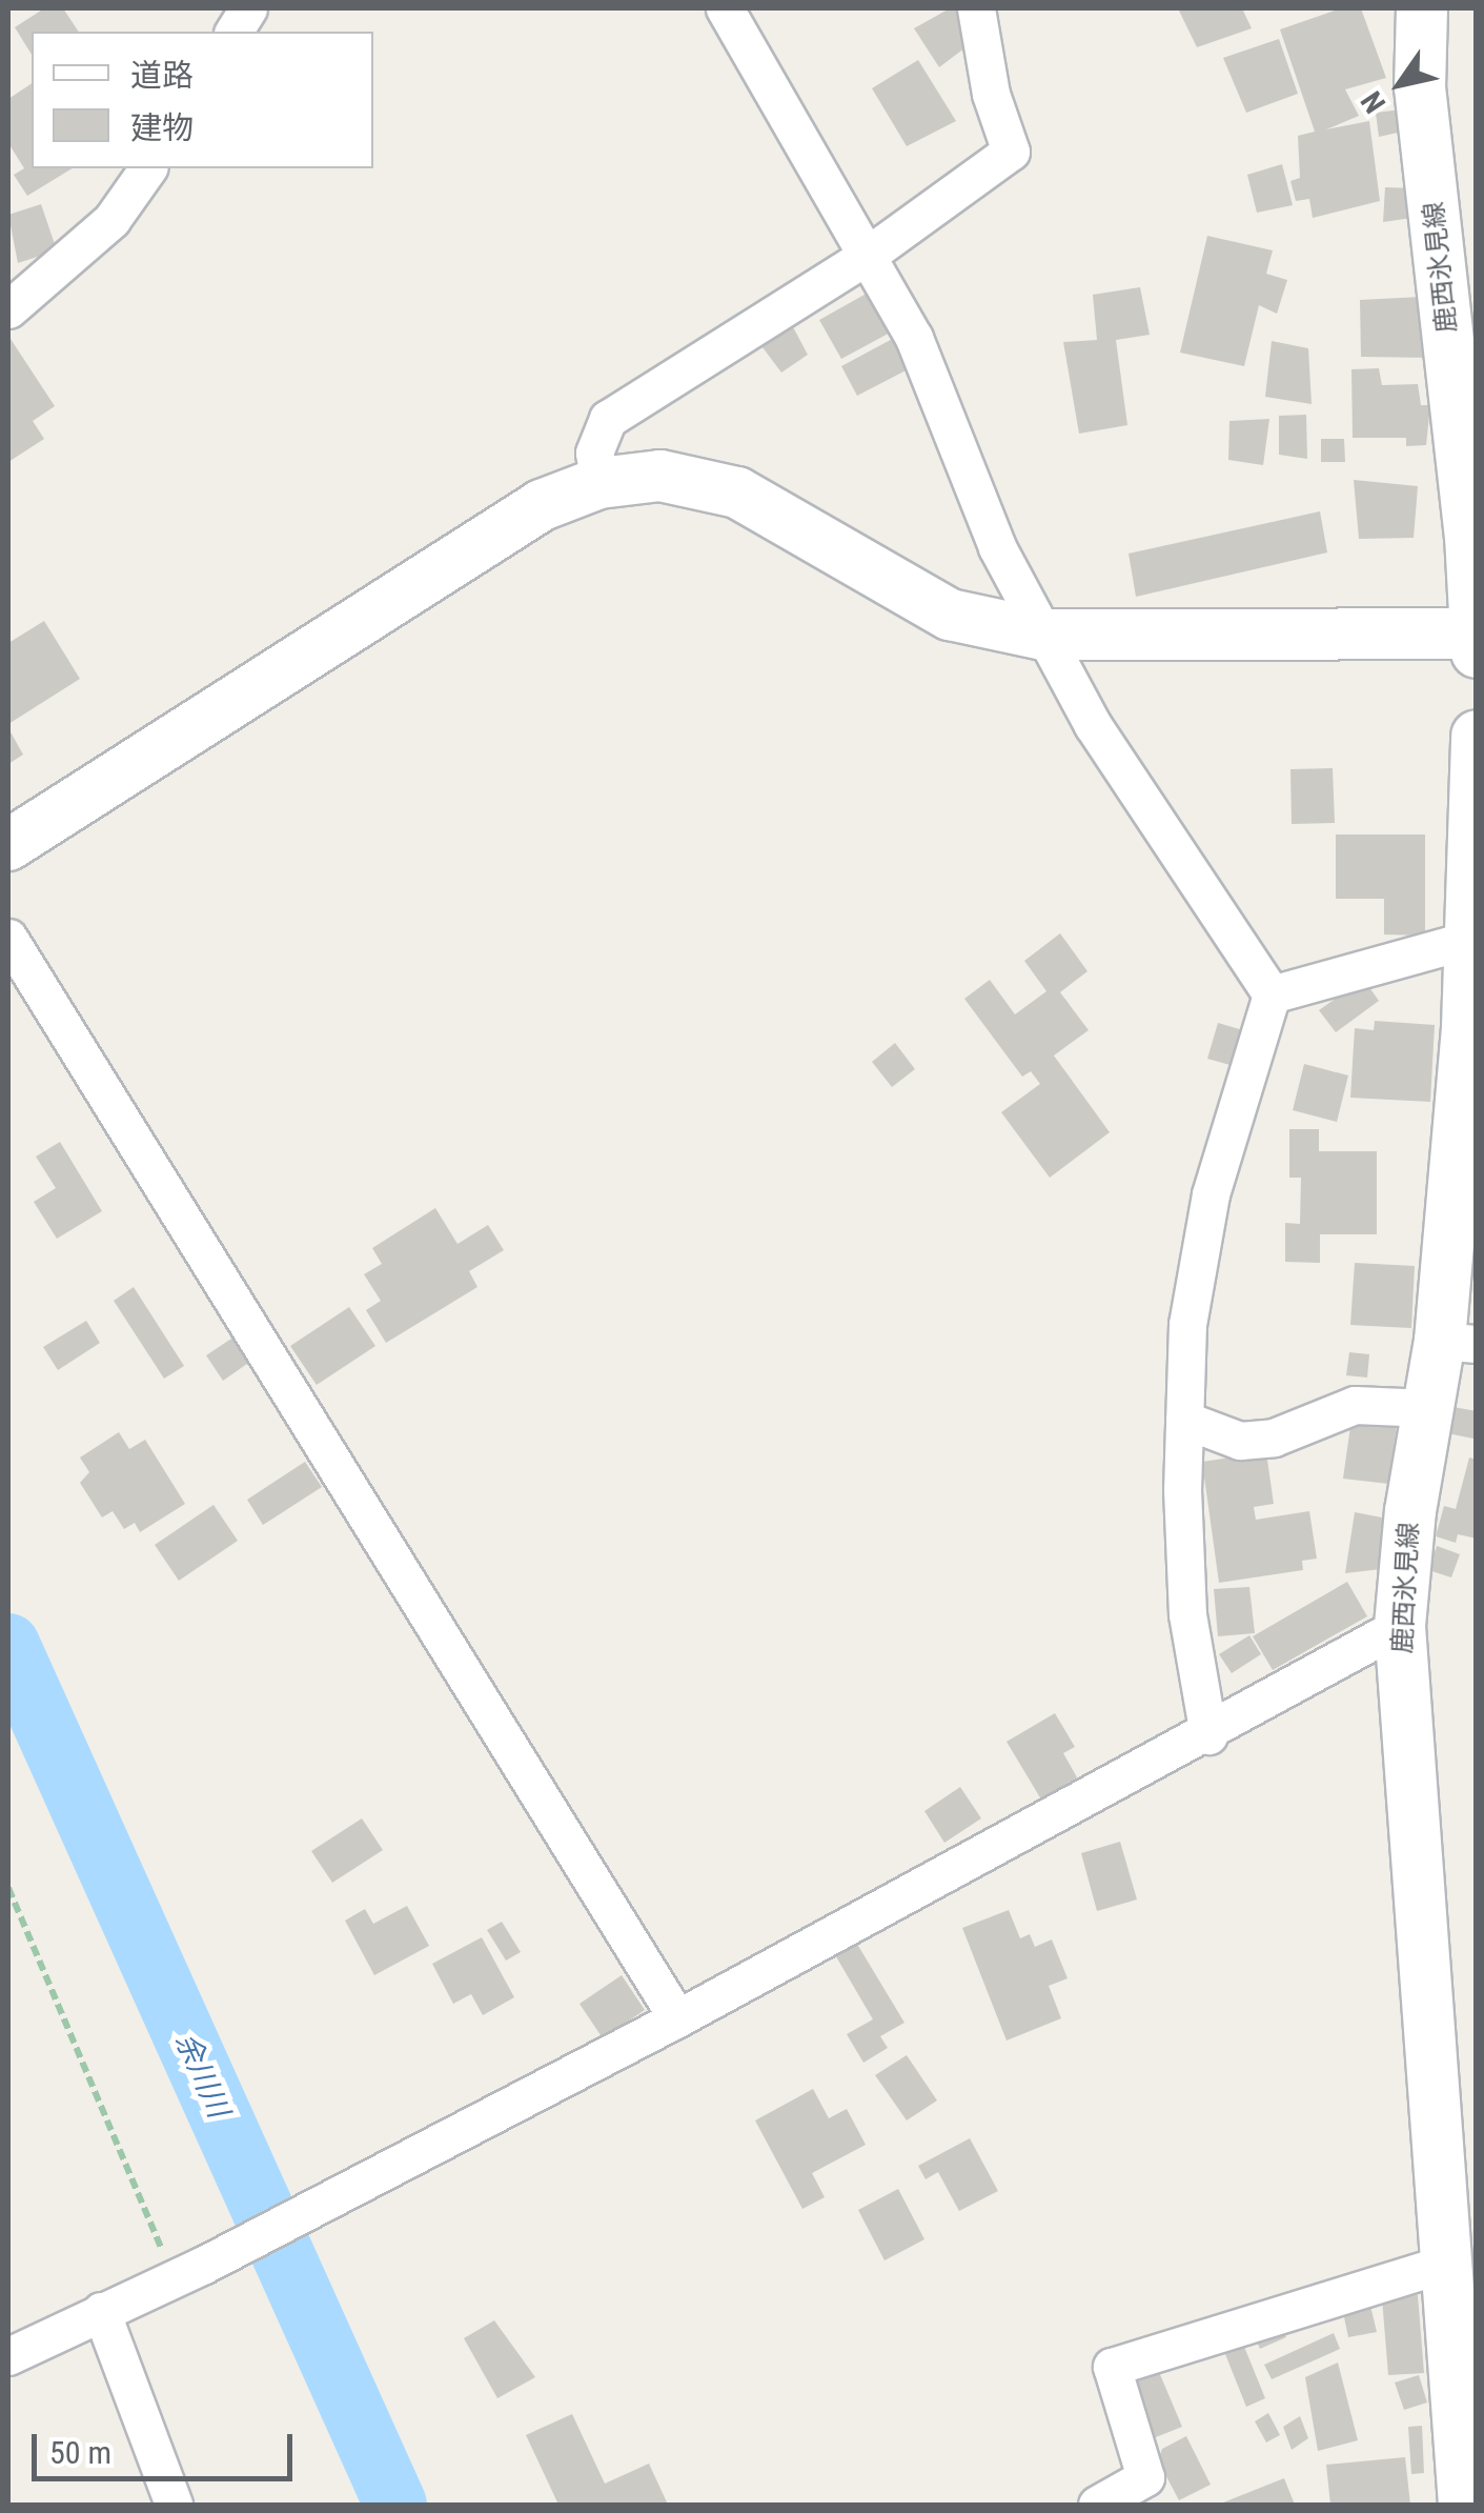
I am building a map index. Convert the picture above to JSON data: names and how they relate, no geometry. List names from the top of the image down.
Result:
{
  "streets": {
    "main road": ["鹿西氷見線"]
  },
  "water": ["余川川"],
  "legend": ["道路", "建物"],
  "scale_bar": "50 m",
  "north": "bottom left"
}
